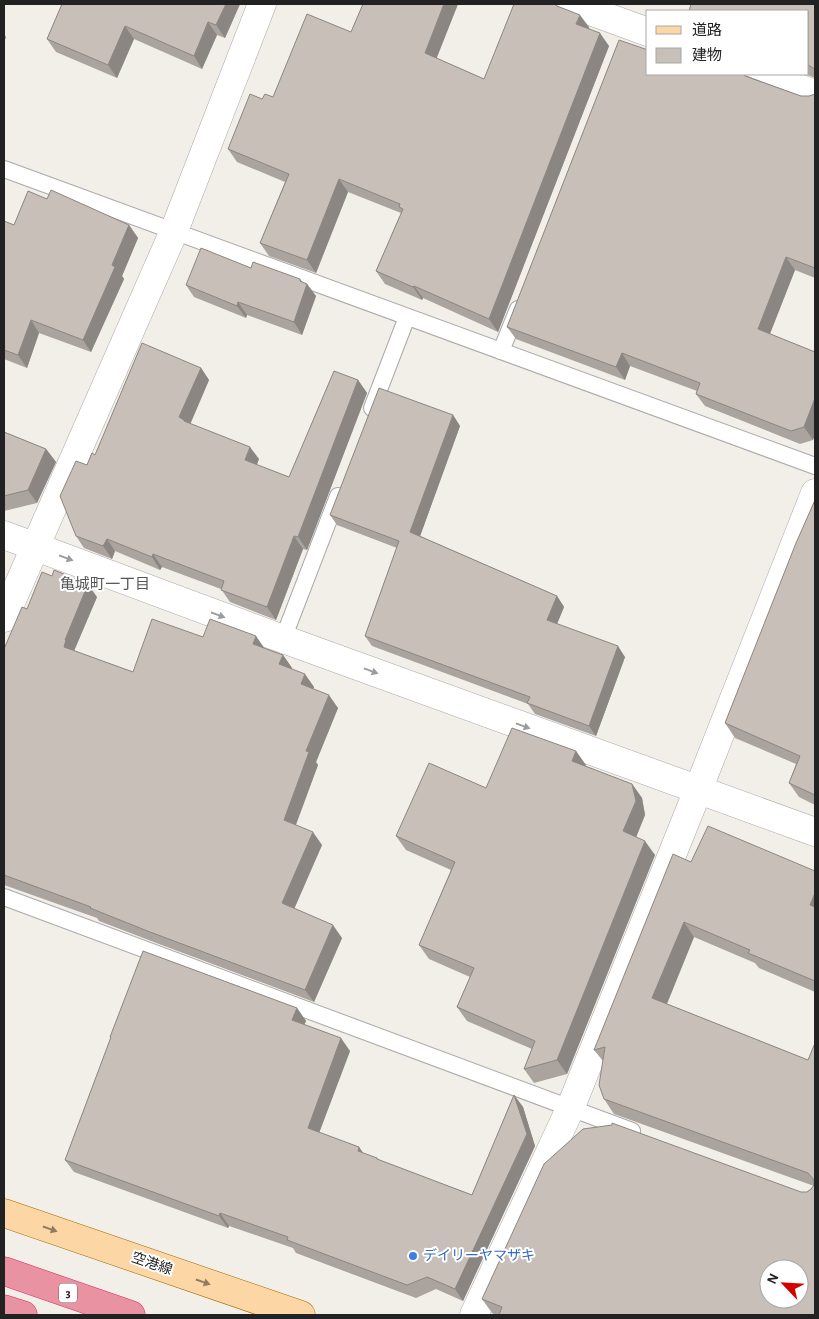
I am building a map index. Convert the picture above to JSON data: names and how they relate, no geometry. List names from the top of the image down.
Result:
{
  "streets": {
    "highway": ["3"],
    "main road": ["空港線"]
  },
  "one_way": ["空港線"],
  "districts": ["亀城町一丁目"],
  "places": ["デイリーヤマザキ"],
  "legend": ["道路", "建物"],
  "north": "top left"
}
